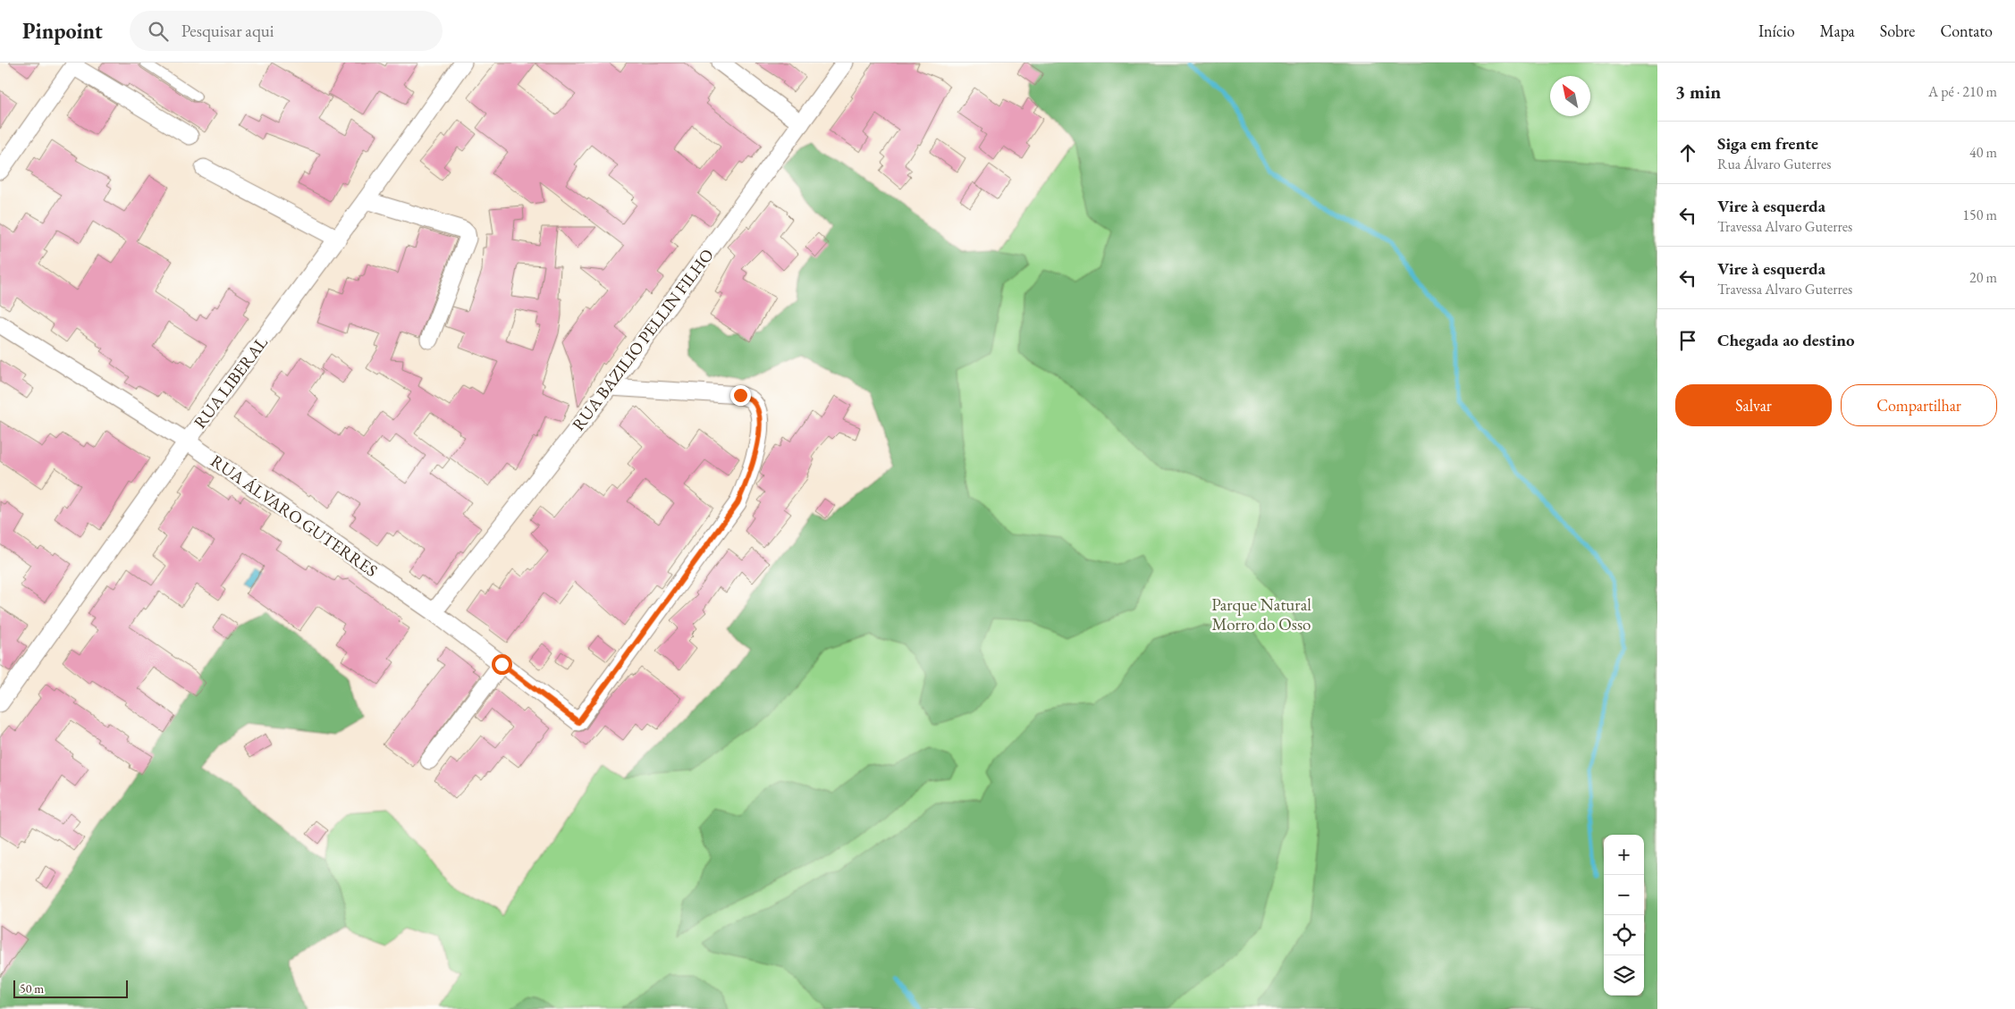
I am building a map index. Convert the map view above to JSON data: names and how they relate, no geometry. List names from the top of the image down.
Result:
{
  "streets": {
    "street": ["RUA BAZILIO PELLIN FILHO", "RUA LIBERAL", "RUA ÁLVARO GUTERRES"]
  },
  "crossings": [
    ["RUA BAZILIO PELLIN FILHO", "RUA ÁLVARO GUTERRES"],
    ["RUA LIBERAL", "RUA ÁLVARO GUTERRES"]
  ],
  "parks": ["Parque Natural Morro do Osso"],
  "scale_bar": "50 m",
  "north": "top left",
  "page": {
    "header": "Pinpoint",
    "search": "Pesquisar aqui",
    "nav": [
      "Início",
      "Mapa",
      "Sobre",
      "Contato"
    ],
    "heading": ["3 min", "A pé · 210 m"],
    "list": [
      ["Siga em frente", "Rua Álvaro Guterres", "40 m"],
      ["Vire à esquerda", "Travessa Alvaro Guterres", "150 m"],
      ["Vire à esquerda", "Travessa Alvaro Guterres", "20 m"],
      "Chegada ao destino"
    ],
    "buttons": ["Salvar", "Compartilhar"],
    "map_buttons": ["+", "−"],
    "scale": "50 m"
  }
}
